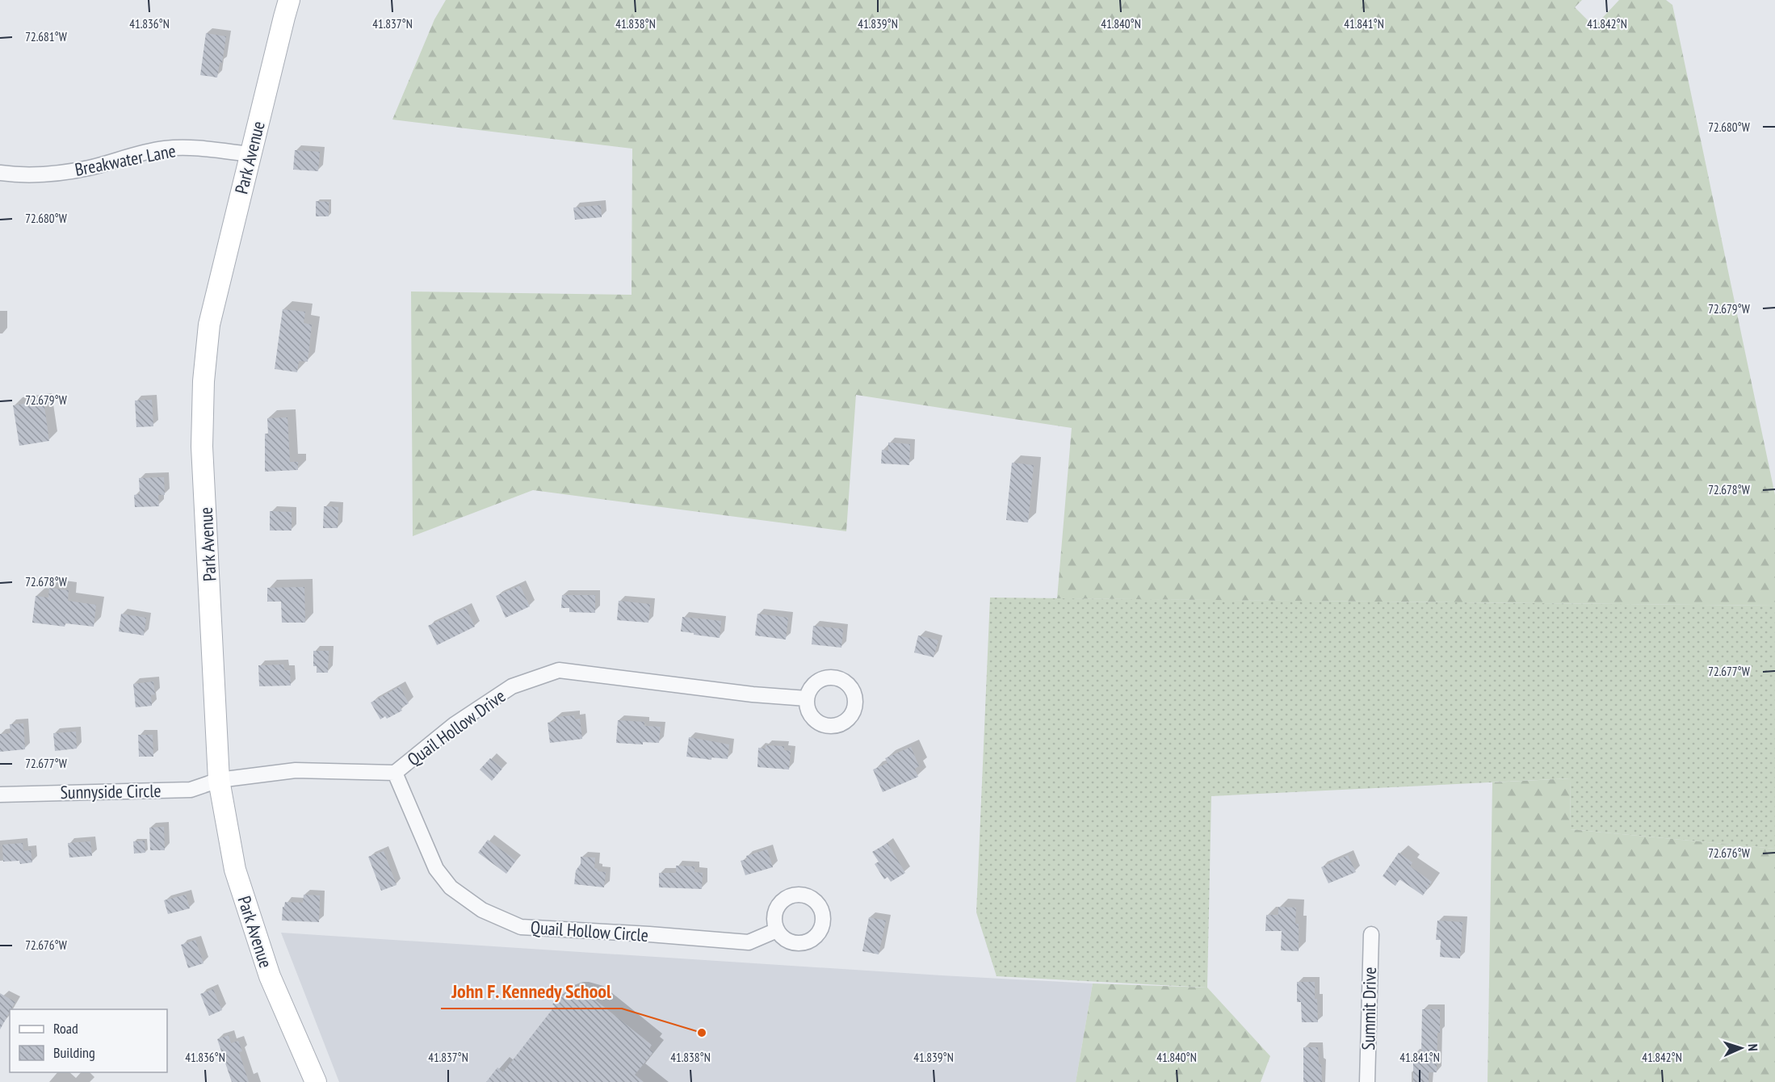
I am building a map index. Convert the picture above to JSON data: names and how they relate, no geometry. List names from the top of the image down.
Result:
{
  "streets": {
    "main road": ["Park Avenue"],
    "street": [
      "Breakwater Lane",
      "Quail Hollow Drive",
      "Sunnyside Circle",
      "Quail Hollow Circle",
      "Summit Drive"
    ]
  },
  "crossings": [
    ["Park Avenue", "Breakwater Lane"],
    ["Park Avenue", "Quail Hollow Drive"],
    ["Park Avenue", "Sunnyside Circle"],
    ["Quail Hollow Drive", "Sunnyside Circle"],
    ["Quail Hollow Drive", "Quail Hollow Circle"]
  ],
  "places": ["John F. Kennedy School"],
  "legend": ["Road", "Building"],
  "north": "right",
  "coordinates": [
    "41.836°N",
    "41.837°N",
    "41.838°N",
    "41.839°N",
    "41.840°N",
    "41.841°N",
    "41.842°N",
    "72.681°W",
    "72.680°W",
    "72.679°W",
    "72.678°W",
    "72.677°W",
    "72.676°W"
  ]
}
